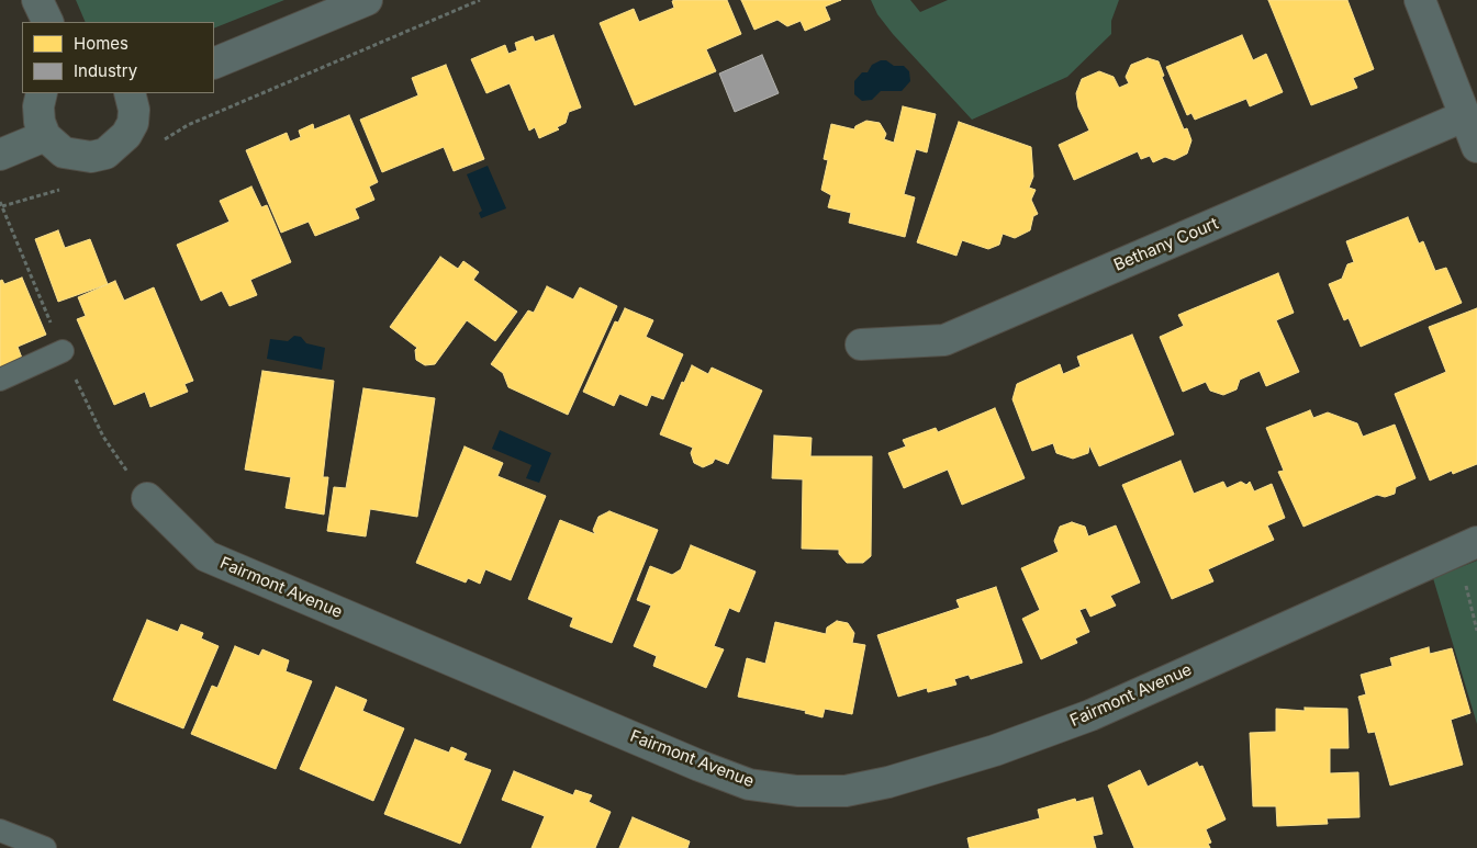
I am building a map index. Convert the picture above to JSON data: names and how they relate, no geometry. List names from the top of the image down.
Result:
{
  "streets": {
    "street": ["Bethany Court", "Fairmont Avenue"]
  },
  "legend": ["Homes", "Industry"]
}
